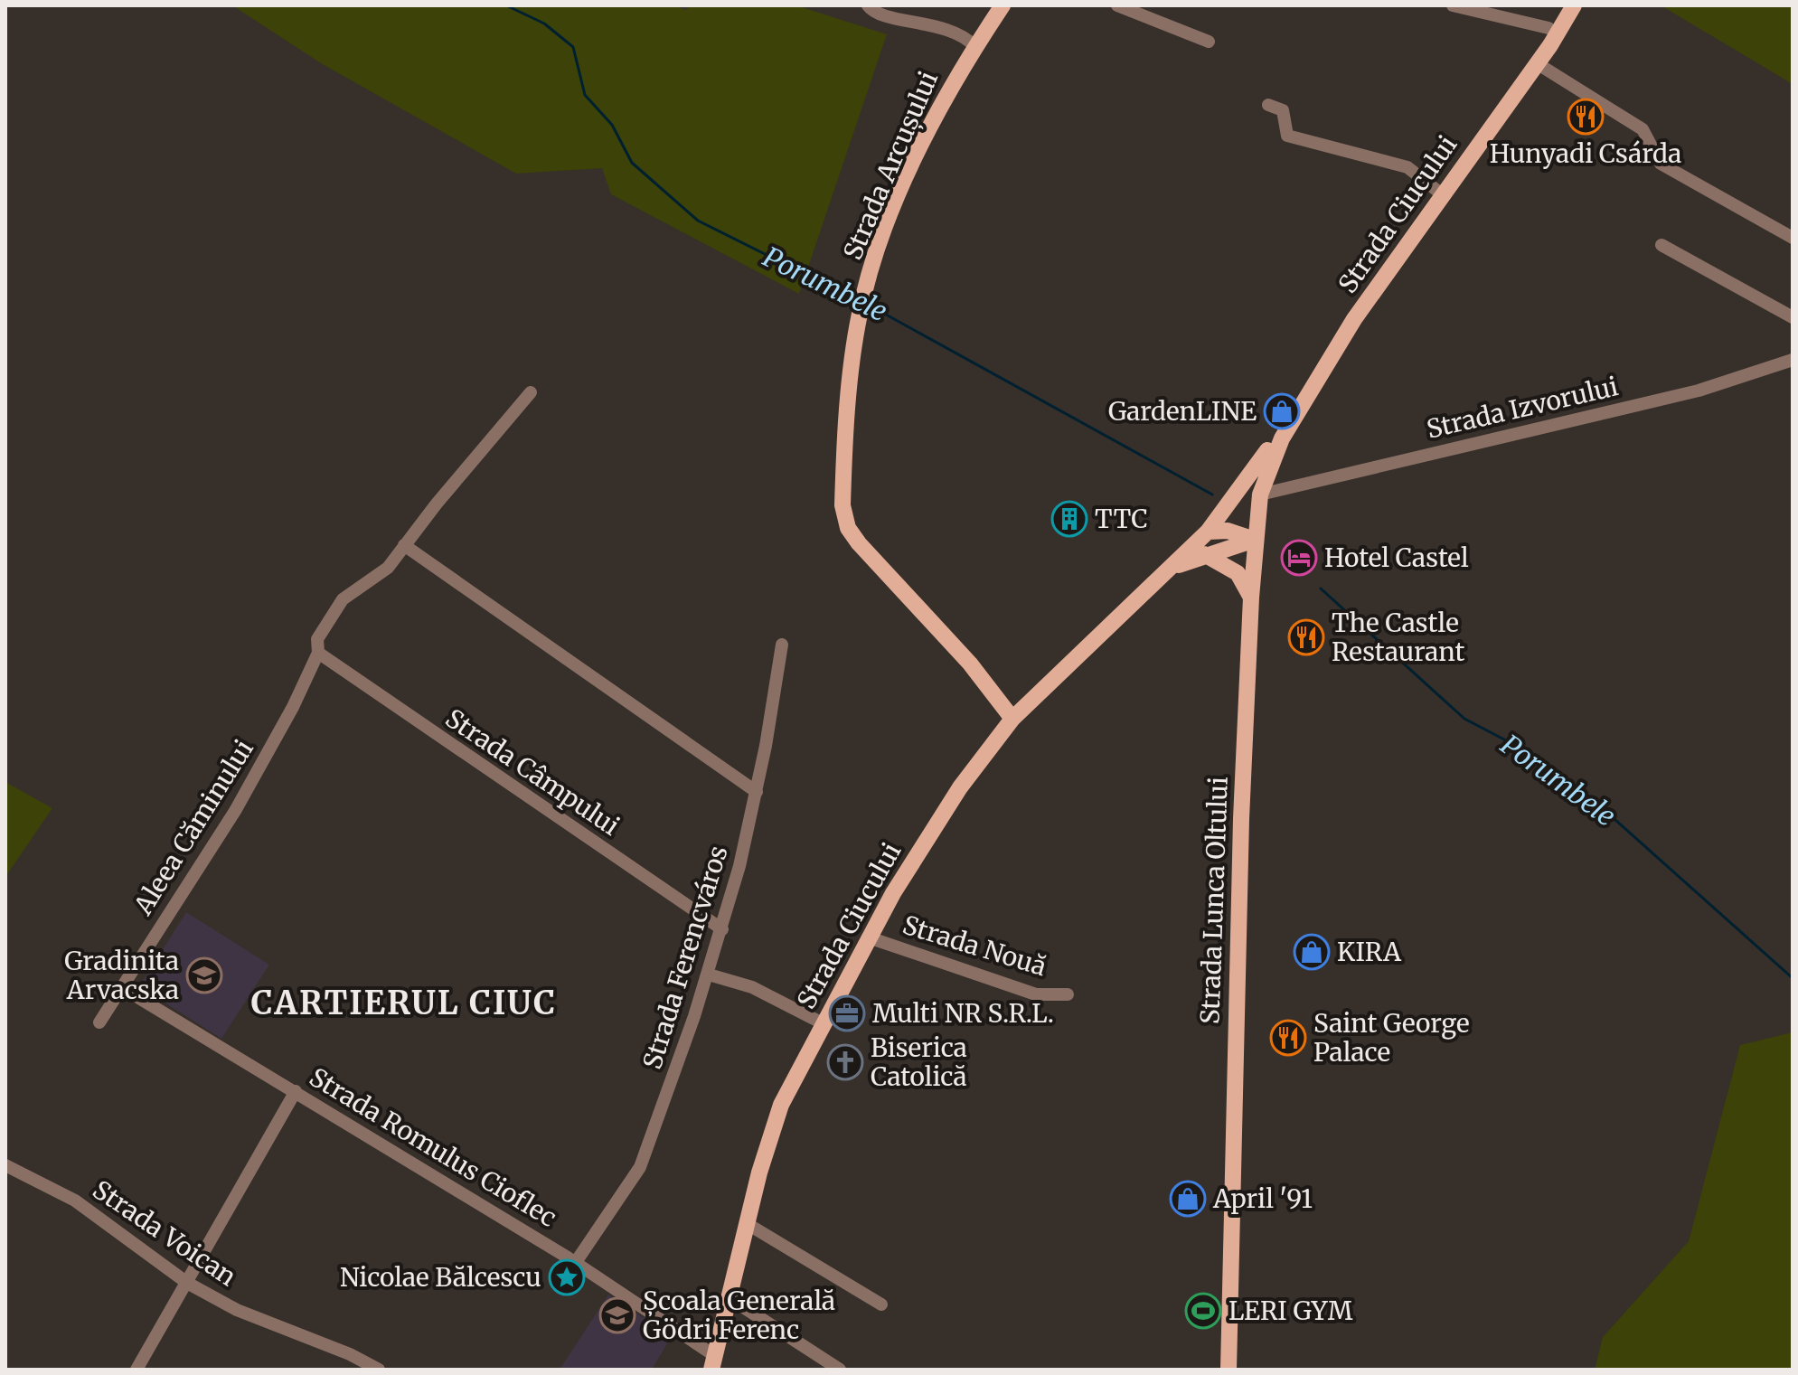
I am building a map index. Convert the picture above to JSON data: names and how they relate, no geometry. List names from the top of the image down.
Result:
{
  "streets": {
    "main road": ["Strada Arcușului", "Strada Ciucului", "Strada Lunca Oltului"],
    "street": [
      "Strada Izvorului",
      "Strada Câmpului",
      "Aleea Căminului",
      "Strada Nouă",
      "Strada Ferencváros",
      "Strada Romulus Cioflec",
      "Strada Voican"
    ]
  },
  "crossings": [
    ["Strada Arcușului", "Strada Ciucului"],
    ["Strada Ciucului", "Strada Lunca Oltului"],
    ["Strada Ciucului", "Strada Nouă"],
    ["Strada Ciucului", "Strada Romulus Cioflec"],
    ["Strada Izvorului", "Strada Lunca Oltului"],
    ["Strada Câmpului", "Aleea Căminului"],
    ["Strada Câmpului", "Strada Ferencváros"],
    ["Aleea Căminului", "Strada Romulus Cioflec"],
    ["Strada Ferencváros", "Strada Romulus Cioflec"]
  ],
  "districts": ["CARTIERUL CIUC"],
  "water": ["Porumbele"],
  "places": {
    "restaurant": ["Hunyadi Csárda", "The Castle Restaurant", "Saint George Palace"],
    "shop": ["GardenLINE", "KIRA", "April '91"],
    "building": ["TTC"],
    "hotel": ["Hotel Castel"],
    "school or university": ["Gradinita Arvacska", "Școala Generală Gödri Ferenc"],
    "office": ["Multi NR S.R.L."],
    "church": ["Biserica Catolică"],
    "place": ["Nicolae Bălcescu"],
    "sports": ["LERI GYM"]
  }
}
